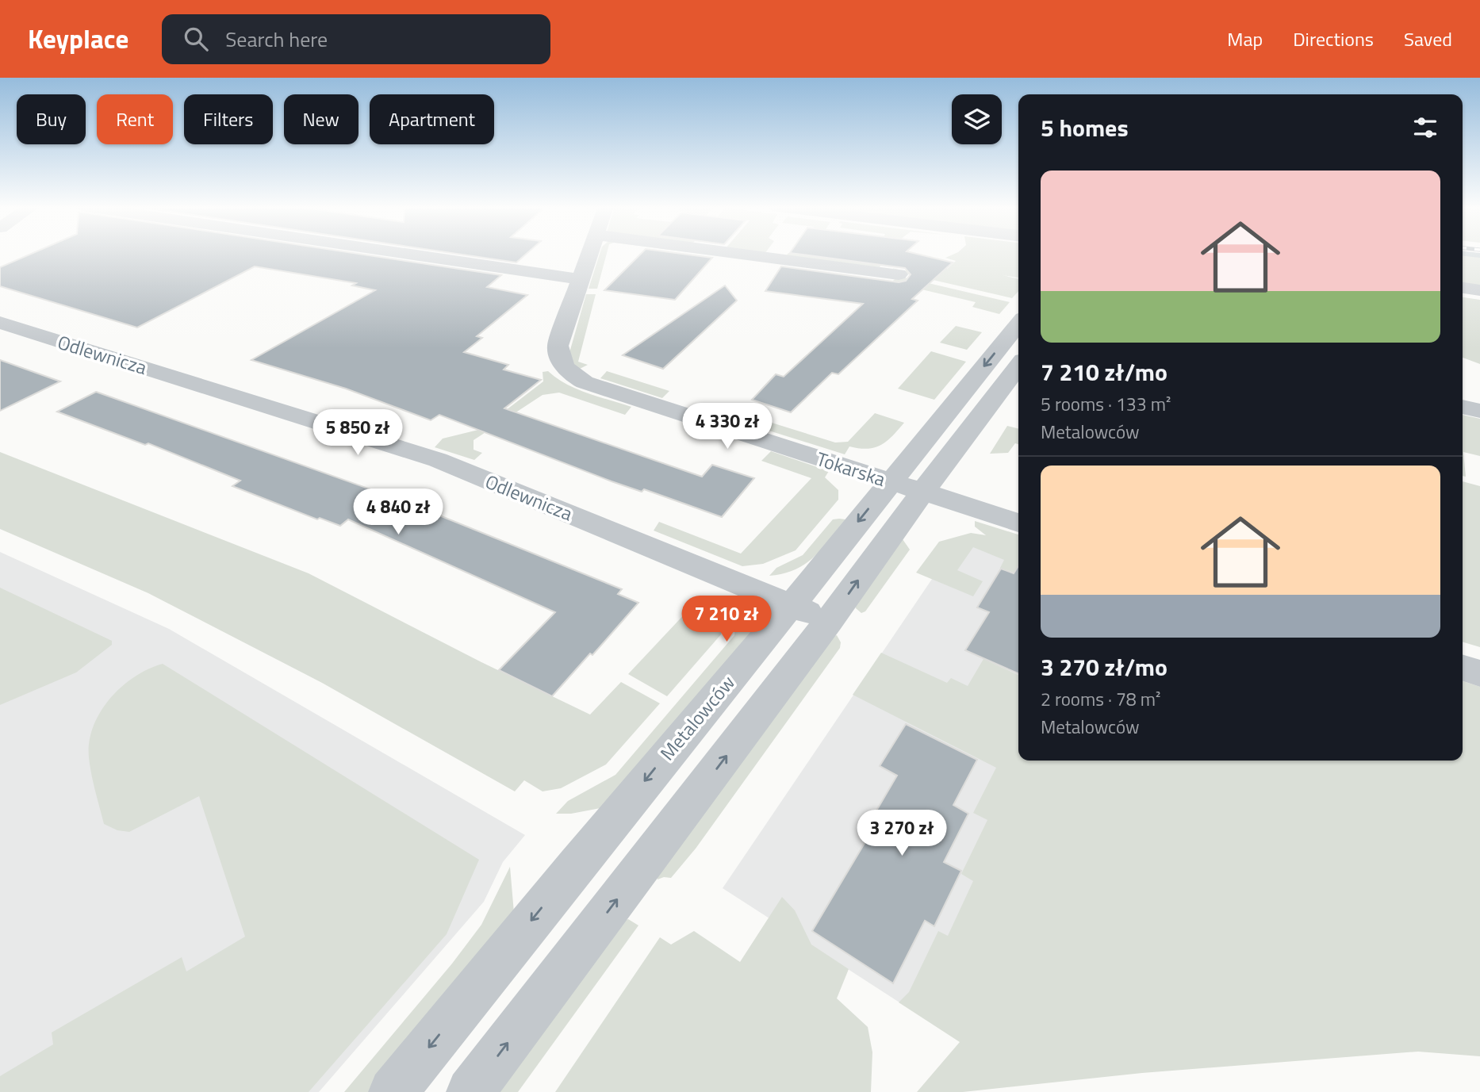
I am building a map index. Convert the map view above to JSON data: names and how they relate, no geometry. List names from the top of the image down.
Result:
{
  "streets": {
    "street": ["Odlewnicza", "Tokarska", "Metalowców"]
  },
  "crossings": [
    ["Odlewnicza", "Metalowców"],
    ["Tokarska", "Metalowców"]
  ],
  "page": {
    "header": "Keyplace",
    "search": "Search here",
    "nav": ["Map", "Directions", "Saved"],
    "chip": [
      "Buy",
      "Rent",
      "Filters",
      "New",
      "Apartment"
    ],
    "heading": "5 homes",
    "list": [
      {
        "name": "7 210 zł/mo",
        "note": "5 rooms · 133 m² · Metalowców"
      },
      {
        "name": "3 270 zł/mo",
        "note": "2 rooms · 78 m² · Metalowców"
      }
    ],
    "price": [
      "4 330 zł",
      "5 850 zł",
      "4 840 zł",
      "7 210 zł",
      "3 270 zł"
    ]
  }
}
